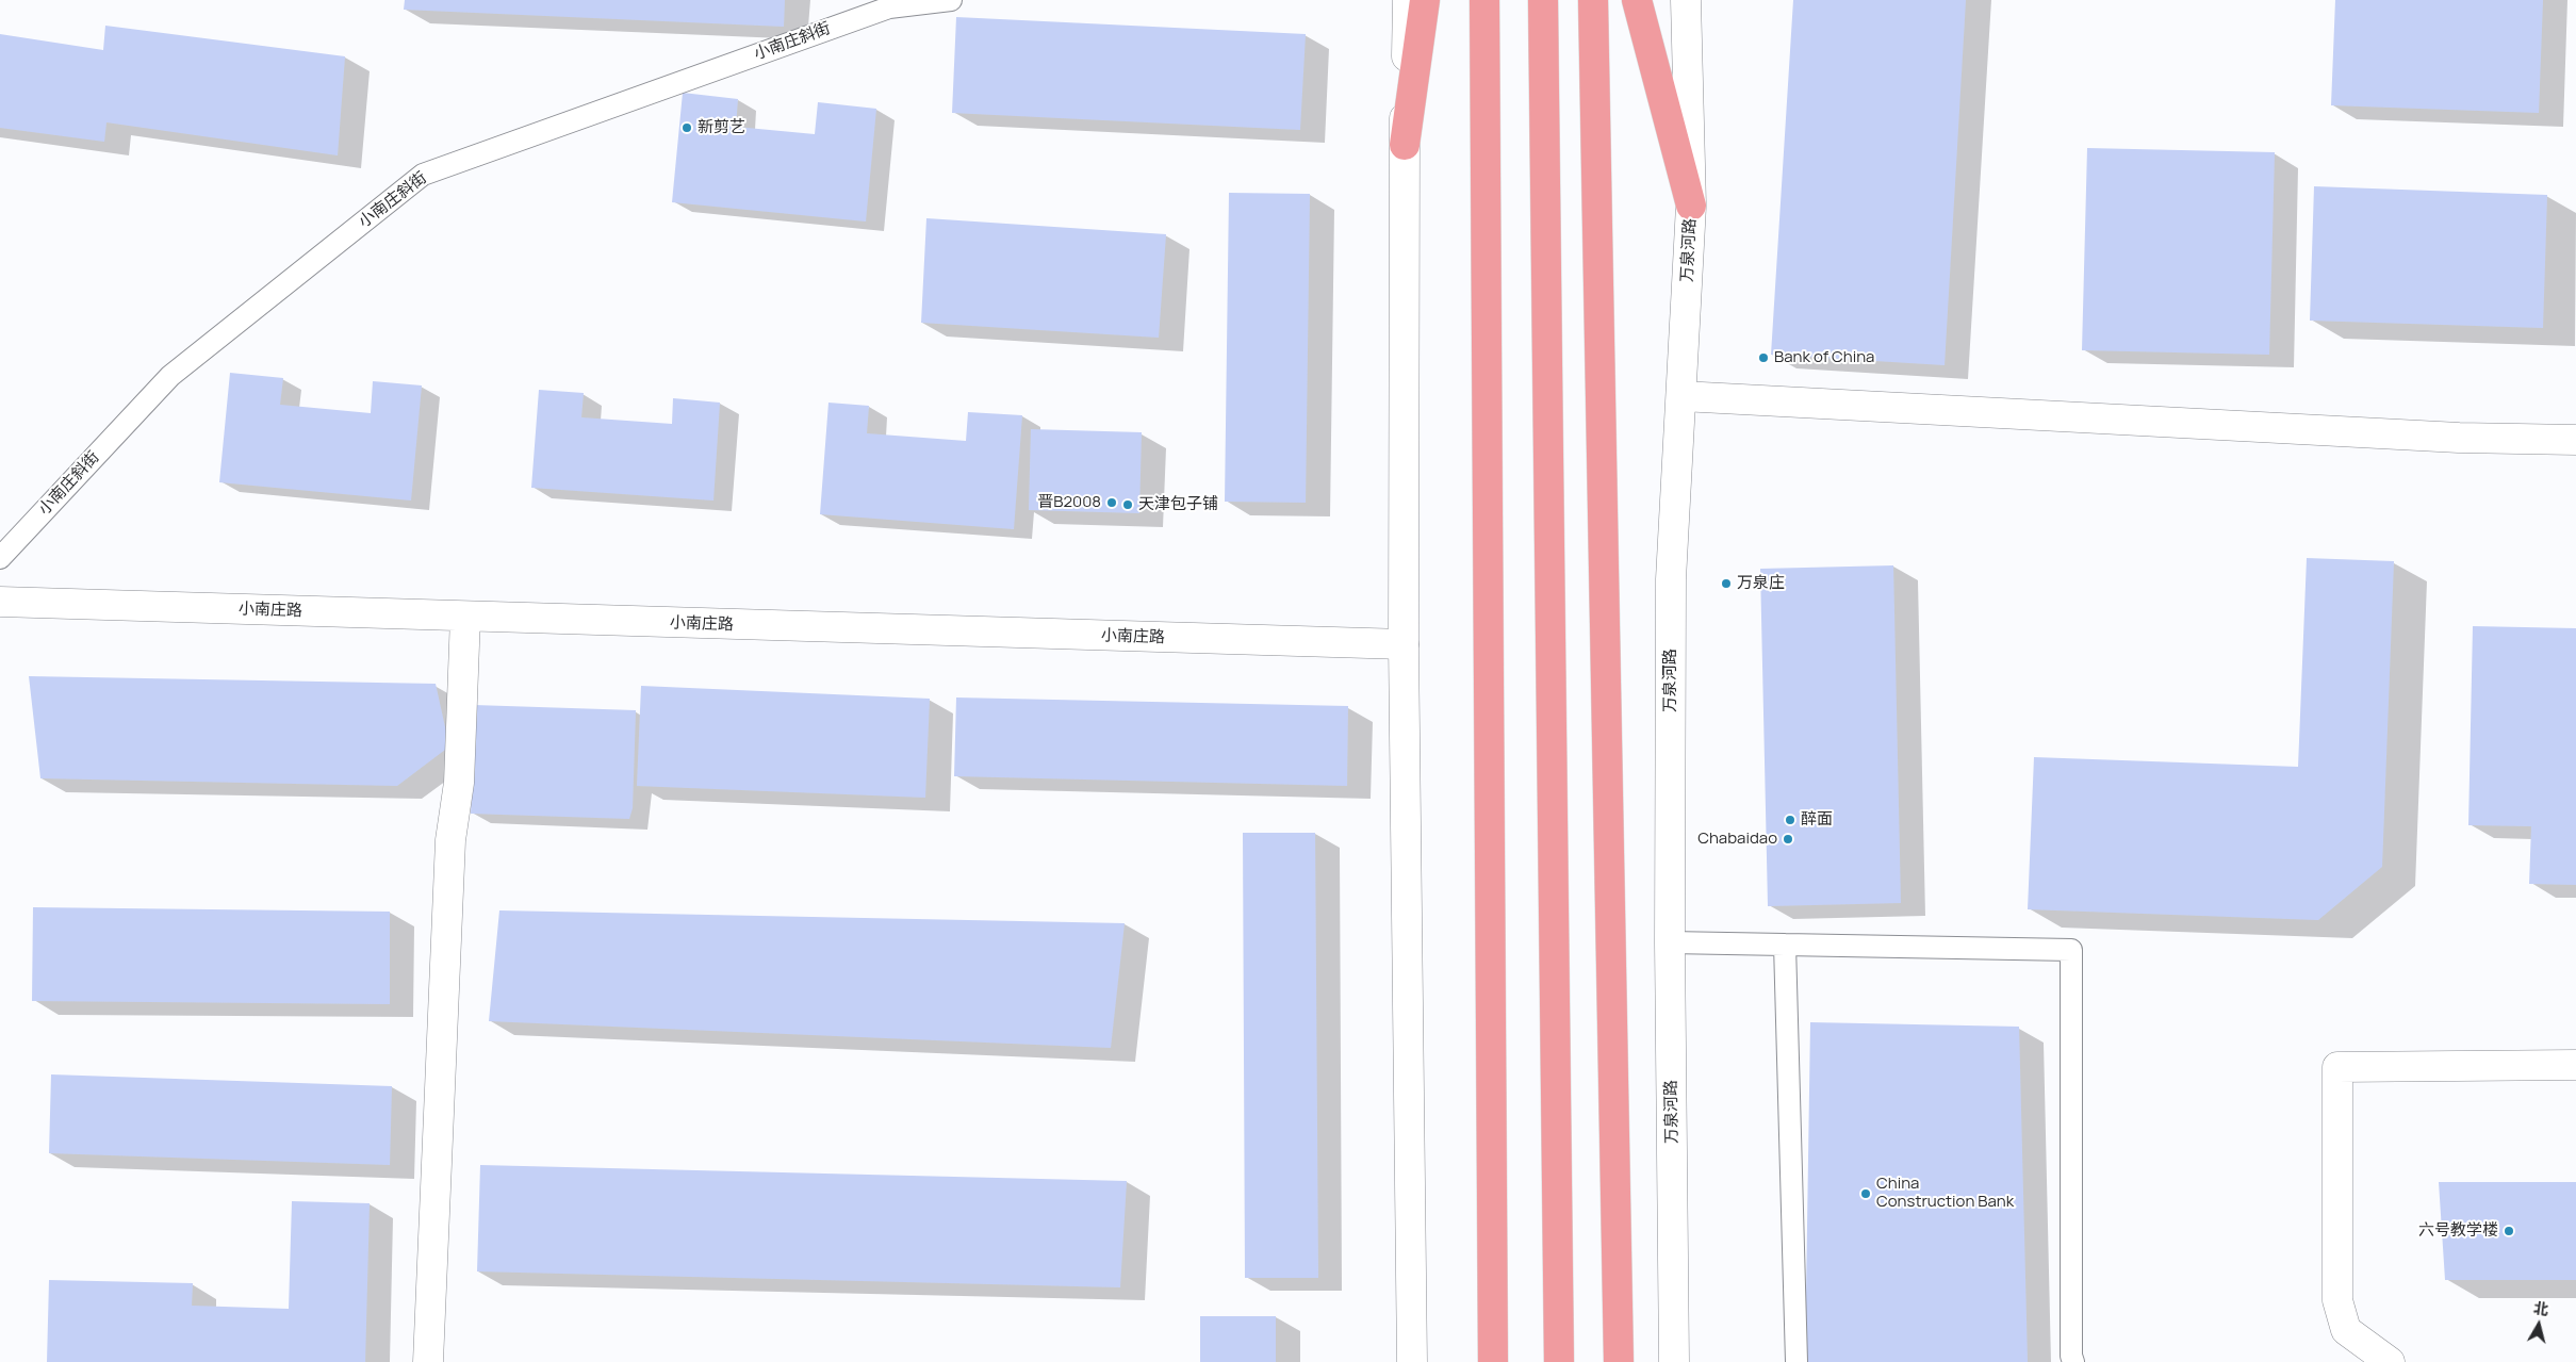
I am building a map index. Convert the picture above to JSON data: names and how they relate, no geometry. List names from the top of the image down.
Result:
{
  "streets": {
    "street": ["万泉河路", "小南庄路"],
    "lane": ["小南庄斜街"]
  },
  "places": [
    "新剪艺",
    "Bank of China",
    "晋B2008",
    "天津包子铺",
    "万泉庄",
    "醉面",
    "Chabaidao",
    "China Construction Bank",
    "六号教学楼"
  ],
  "north": "top"
}
